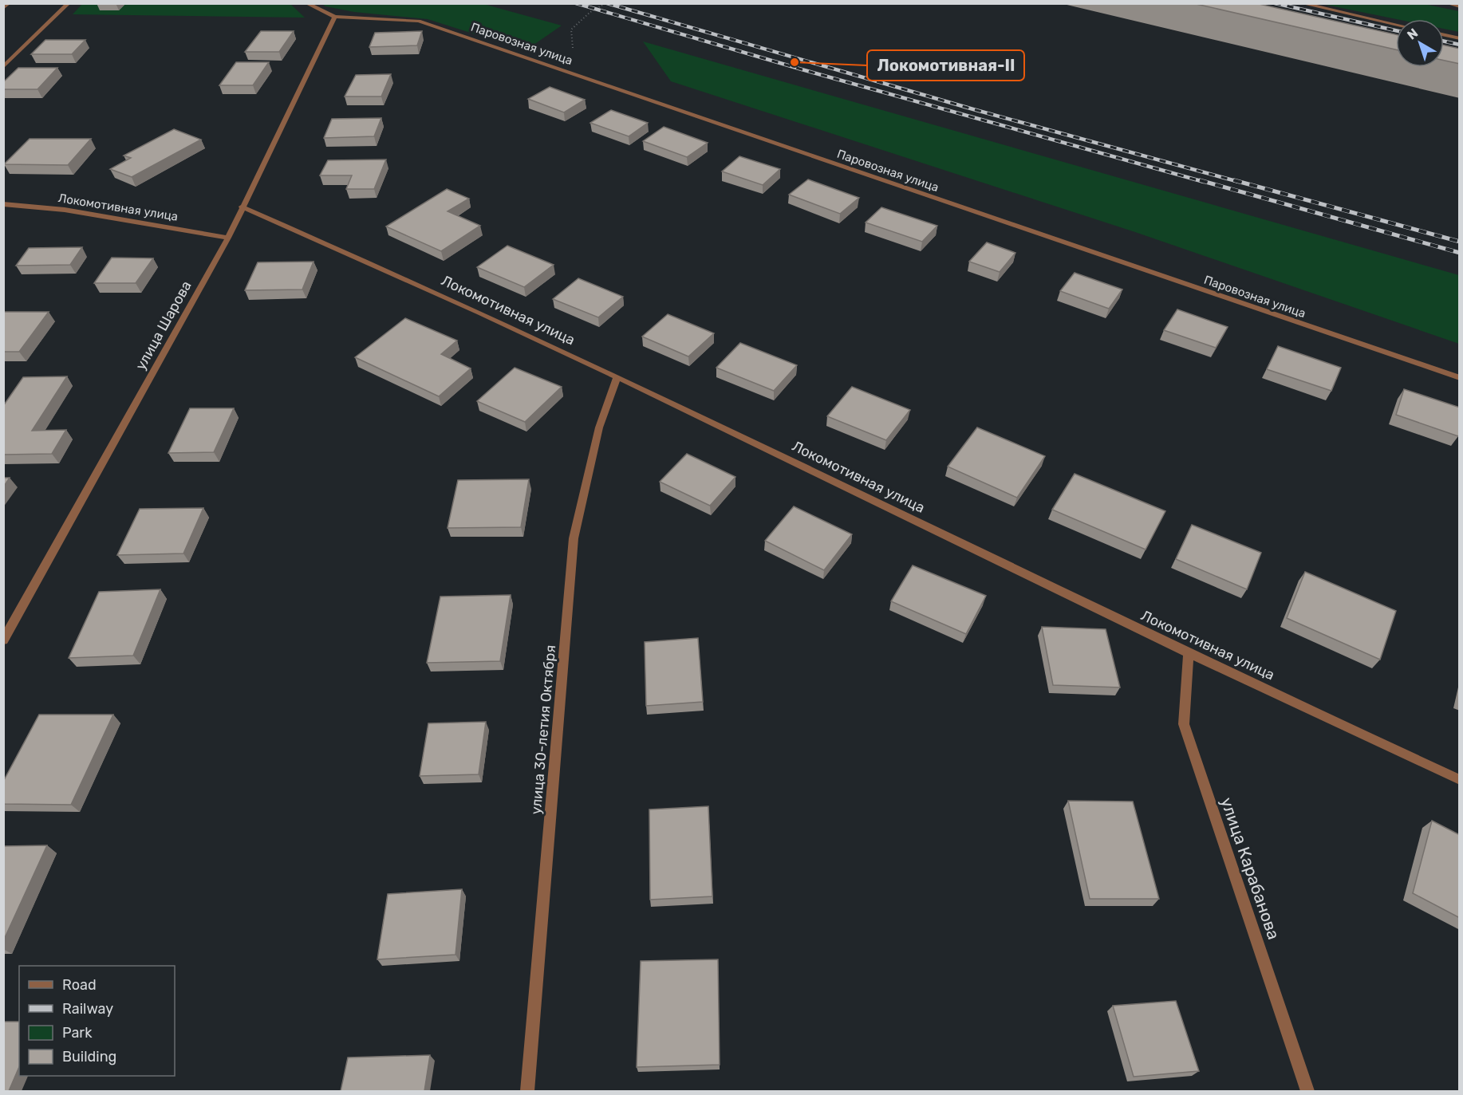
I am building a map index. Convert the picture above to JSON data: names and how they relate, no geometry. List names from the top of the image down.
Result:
{
  "streets": {
    "street": [
      "Паровозная улица",
      "Локомотивная улица",
      "улица Шарова",
      "улица 30-летия Октября",
      "улица Карабанова"
    ]
  },
  "crossings": [
    ["Паровозная улица", "улица Шарова"],
    ["Локомотивная улица", "улица Шарова"],
    ["Локомотивная улица", "улица 30-летия Октября"],
    ["Локомотивная улица", "улица Карабанова"]
  ],
  "places": ["Локомотивная-II"],
  "legend": [
    "Road",
    "Railway",
    "Park",
    "Building"
  ],
  "north": "top left"
}
